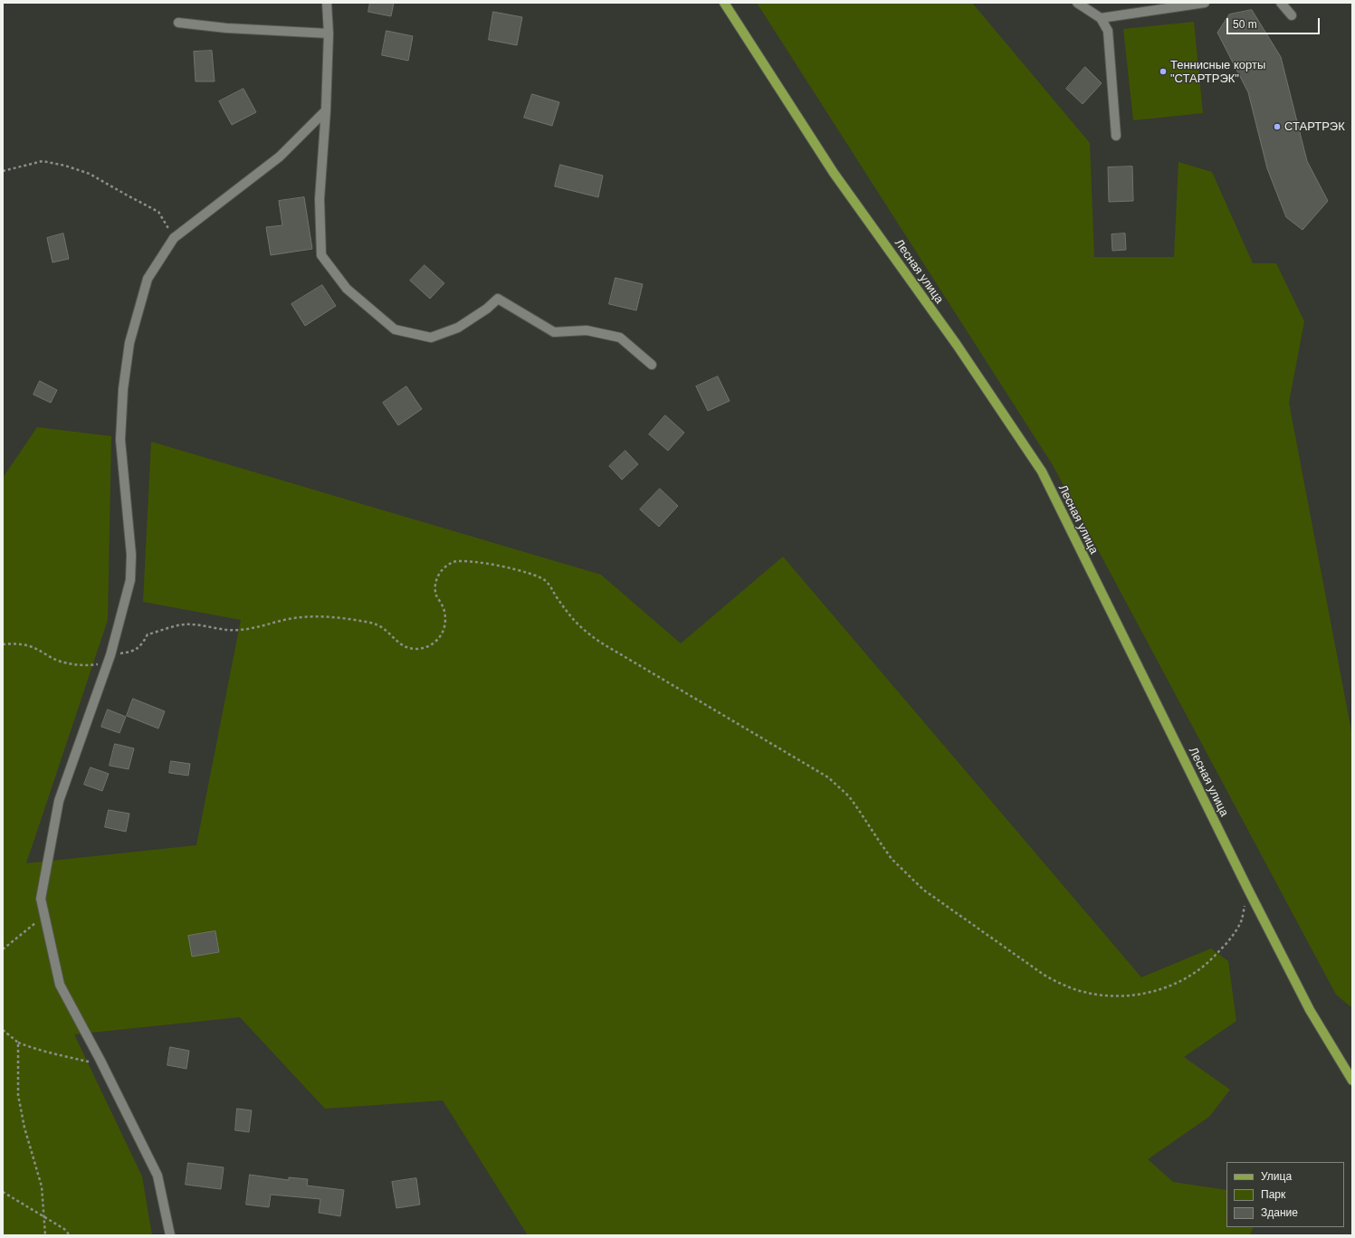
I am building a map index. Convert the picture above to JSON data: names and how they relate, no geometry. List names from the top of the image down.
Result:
{
  "streets": {
    "main road": ["Лесная улица"]
  },
  "places": ["Теннисные корты \"СТАРТРЭК\"", "СТАРТРЭК"],
  "legend": ["Улица", "Парк", "Здание"],
  "scale_bar": "50 m"
}
